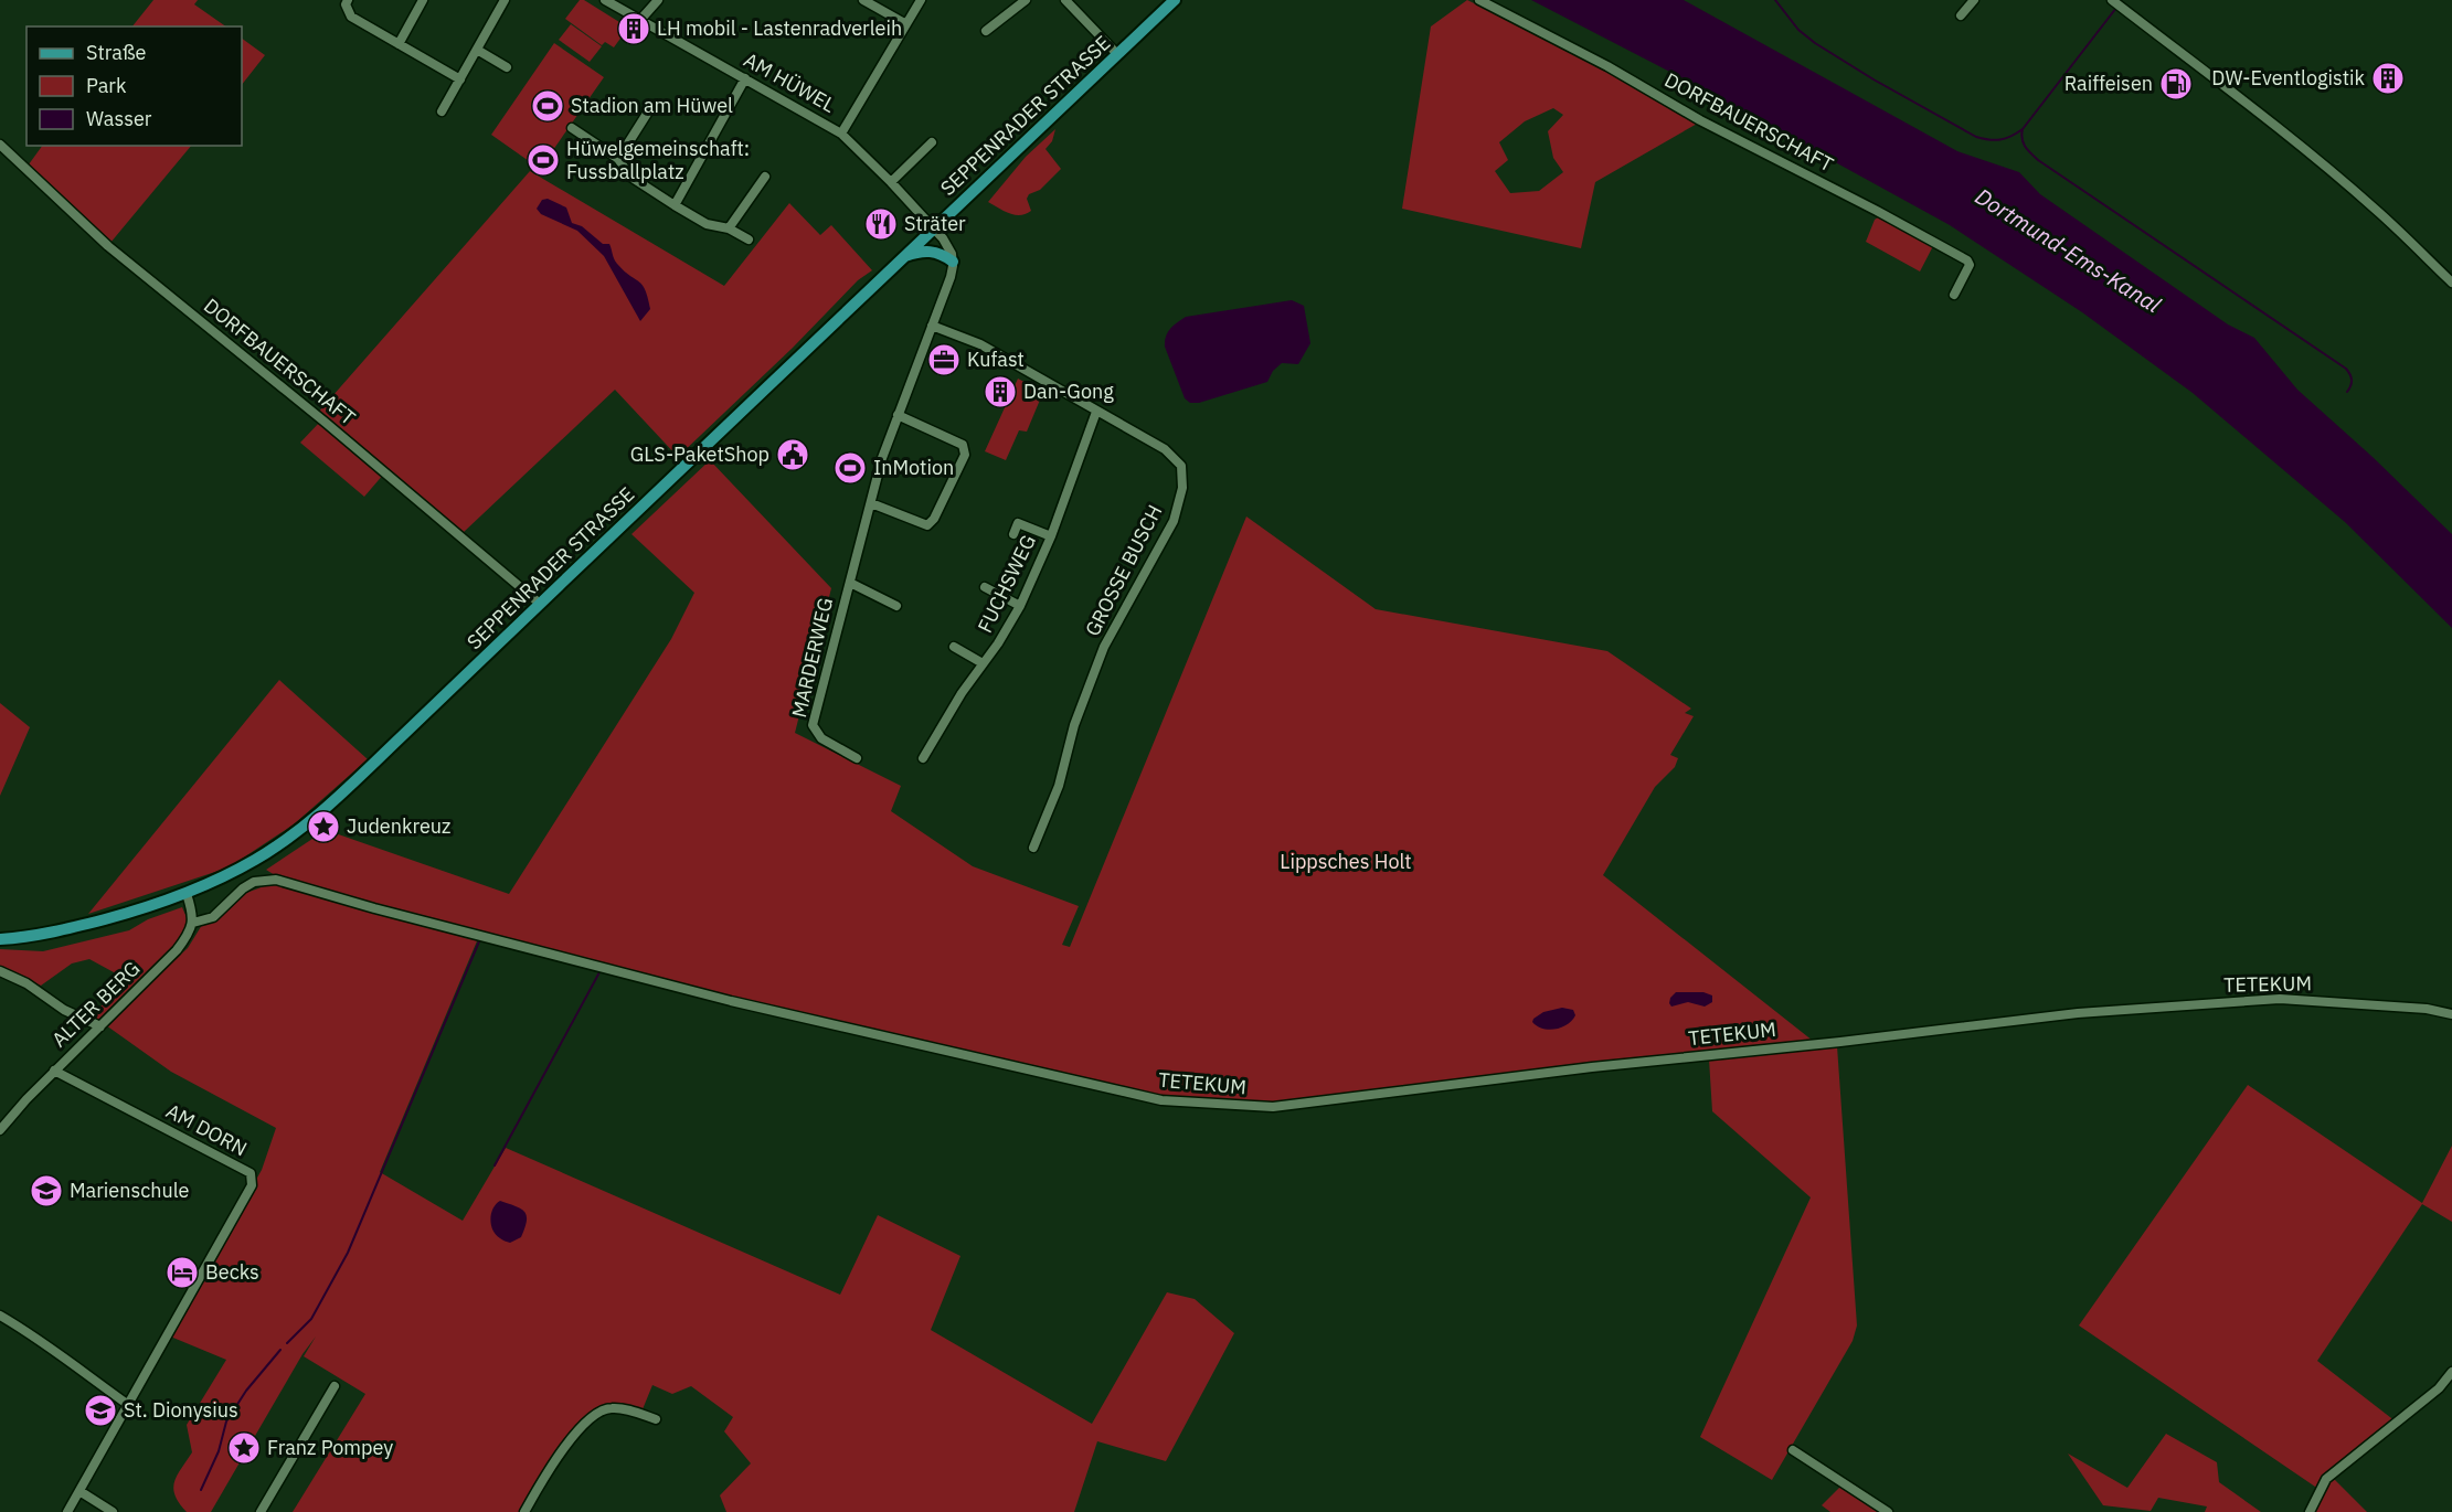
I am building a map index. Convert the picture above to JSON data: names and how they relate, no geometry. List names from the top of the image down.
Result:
{
  "streets": {
    "main road": ["SEPPENRADER STRASSE"],
    "street": [
      "AM HÜWEL",
      "DORFBAUERSCHAFT",
      "GROSSE BUSCH",
      "FUCHSWEG",
      "MARDERWEG",
      "TETEKUM",
      "ALTER BERG",
      "AM DORN"
    ]
  },
  "crossings": [
    ["AM HÜWEL", "SEPPENRADER STRASSE"],
    ["SEPPENRADER STRASSE", "DORFBAUERSCHAFT"],
    ["GROSSE BUSCH", "FUCHSWEG"],
    ["GROSSE BUSCH", "MARDERWEG"],
    ["TETEKUM", "ALTER BERG"],
    ["ALTER BERG", "AM DORN"]
  ],
  "water": ["Dortmund-Ems-Kanal"],
  "parks": ["Lippsches Holt"],
  "places": {
    "building": ["LH mobil - Lastenradverleih", "DW-Eventlogistik", "Dan-Gong"],
    "fuel station": ["Raiffeisen"],
    "sports": ["Stadion am Hüwel", "Hüwelgemeinschaft: Fussballplatz", "InMotion"],
    "restaurant": ["Sträter"],
    "office": ["Kufast"],
    "public building": ["GLS-PaketShop"],
    "place": ["Judenkreuz", "Franz Pompey"],
    "school or university": ["Marienschule", "St. Dionysius"],
    "hotel": ["Becks"]
  },
  "legend": ["Straße", "Park", "Wasser"]
}
